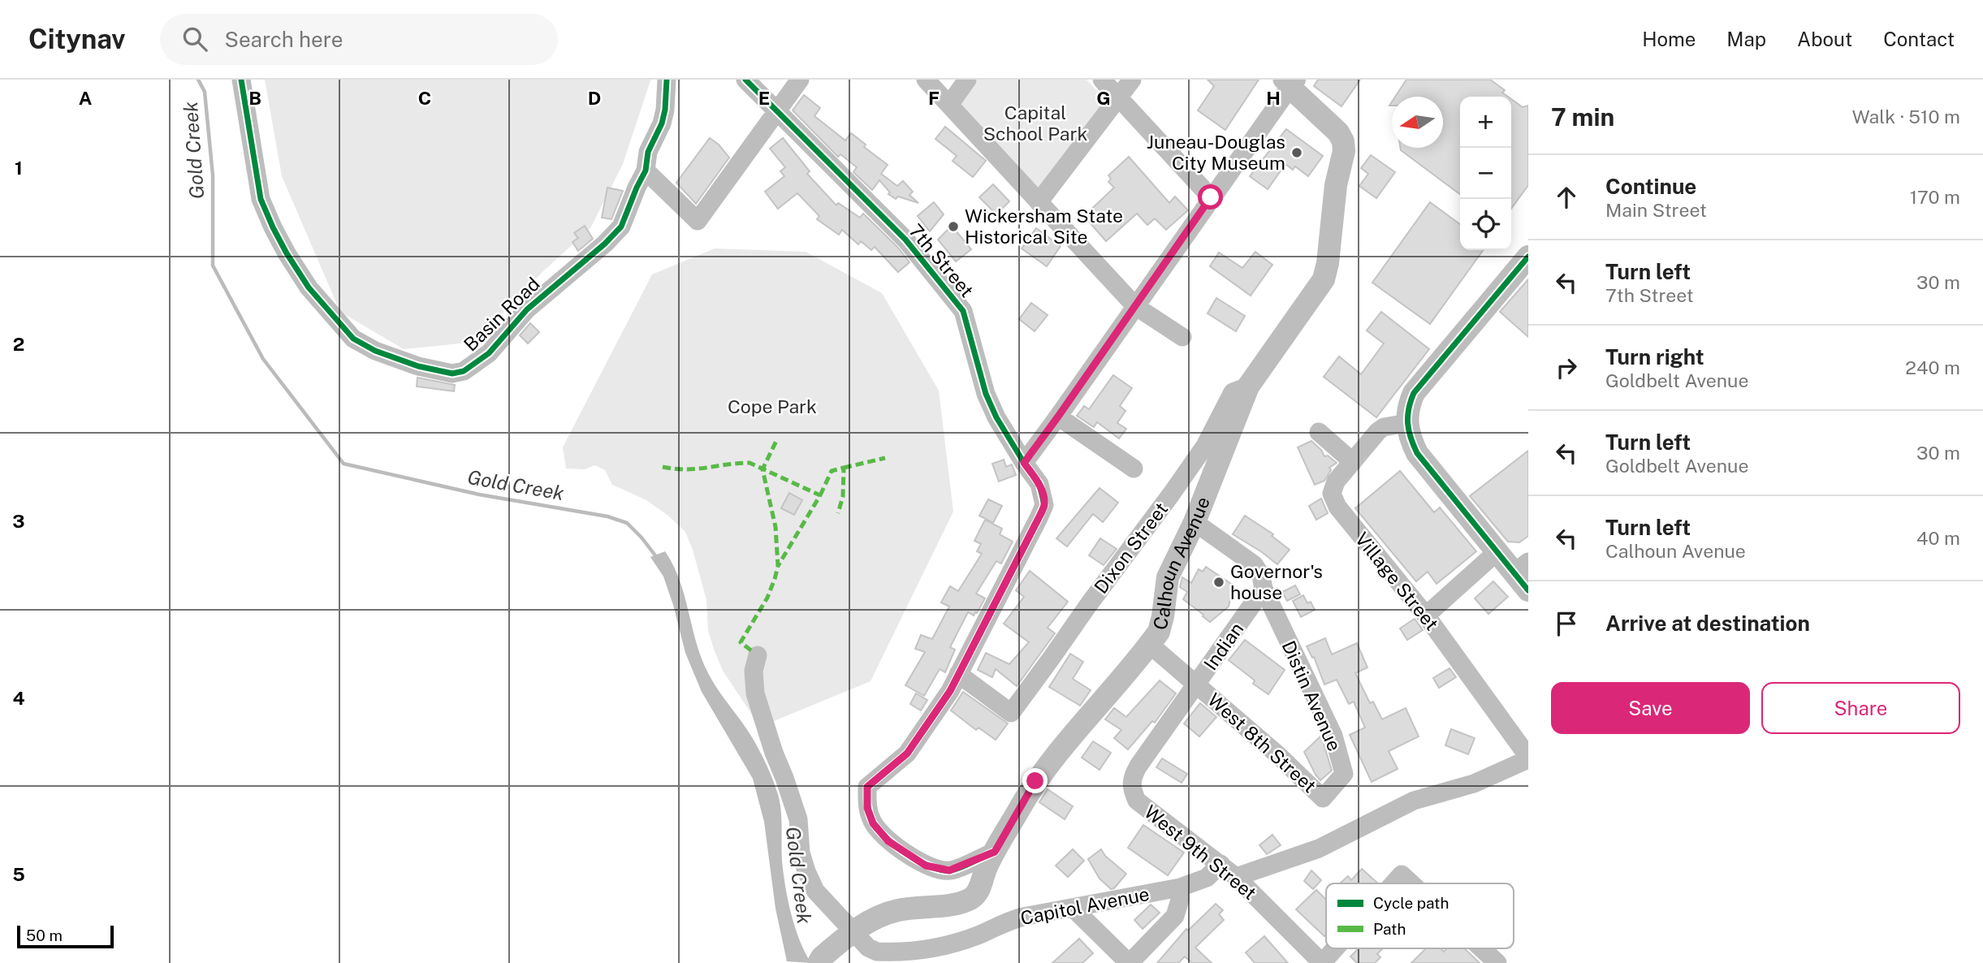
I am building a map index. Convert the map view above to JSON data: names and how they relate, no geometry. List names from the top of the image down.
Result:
{
  "streets": {
    "main road": ["Calhoun Avenue"],
    "street": [
      "7th Street",
      "Basin Road",
      "Dixon Street",
      "Village Street",
      "Indian",
      "Distin Avenue",
      "West 8th Street",
      "West 9th Street",
      "Capitol Avenue"
    ]
  },
  "crossings": [
    ["7th Street", "Dixon Street"],
    ["Dixon Street", "Calhoun Avenue"],
    ["Calhoun Avenue", "West 8th Street"],
    ["Calhoun Avenue", "Capitol Avenue"],
    ["Indian", "Distin Avenue"],
    ["Indian", "West 8th Street"],
    ["Indian", "West 9th Street"],
    ["Distin Avenue", "West 8th Street"],
    ["West 9th Street", "Capitol Avenue"]
  ],
  "water": ["Gold Creek"],
  "parks": ["Capital School Park", "Cope Park"],
  "places": ["Juneau-Douglas City Museum", "Wickersham State Historical Site", "Governor's house"],
  "legend": ["Cycle path", "Path"],
  "scale_bar": "50 m",
  "north": "left",
  "page": {
    "header": "Citynav",
    "search": "Search here",
    "nav": [
      "Home",
      "Map",
      "About",
      "Contact"
    ],
    "heading": ["7 min", "Walk · 510 m"],
    "map_buttons": ["+", "−"],
    "list": [
      ["Continue", "Main Street", "170 m"],
      ["Turn left", "7th Street", "30 m"],
      ["Turn right", "Goldbelt Avenue", "240 m"],
      ["Turn left", "Goldbelt Avenue", "30 m"],
      ["Turn left", "Calhoun Avenue", "40 m"],
      "Arrive at destination"
    ],
    "buttons": ["Save", "Share"],
    "scale": "50 m"
  },
  "grid": {
    "columns": [
      "A",
      "B",
      "C",
      "D",
      "E",
      "F",
      "G",
      "H"
    ],
    "rows": [
      "1",
      "2",
      "3",
      "4",
      "5"
    ]
  }
}
